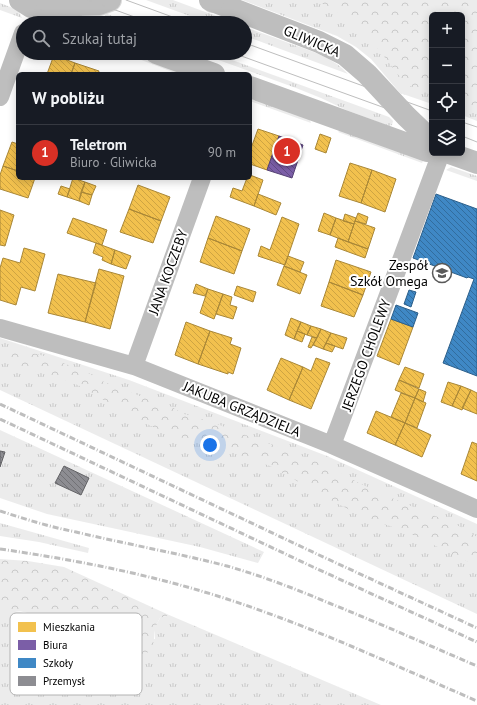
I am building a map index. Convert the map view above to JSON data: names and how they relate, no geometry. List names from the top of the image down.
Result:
{
  "streets": {
    "street": [
      "GLIWICKA",
      "JANA KOCZEBY",
      "JERZEGO CHOLEWY",
      "JAKUBA GRZĄDZIELA"
    ]
  },
  "crossings": [
    ["JANA KOCZEBY", "JAKUBA GRZĄDZIELA"],
    ["JERZEGO CHOLEWY", "JAKUBA GRZĄDZIELA"]
  ],
  "places": {
    "school or university": ["Zespół Szkół Omega"]
  },
  "legend": [
    "Mieszkania",
    "Biura",
    "Szkoły",
    "Przemysł"
  ],
  "page": {
    "map_buttons": ["+", "−"],
    "search": "Szukaj tutaj",
    "heading": "W pobliżu",
    "list": [
      {
        "mark": "1",
        "name": "Teletrom",
        "note": "Biuro · Gliwicka",
        "value": "90 m"
      }
    ],
    "pins": "1"
  }
}
